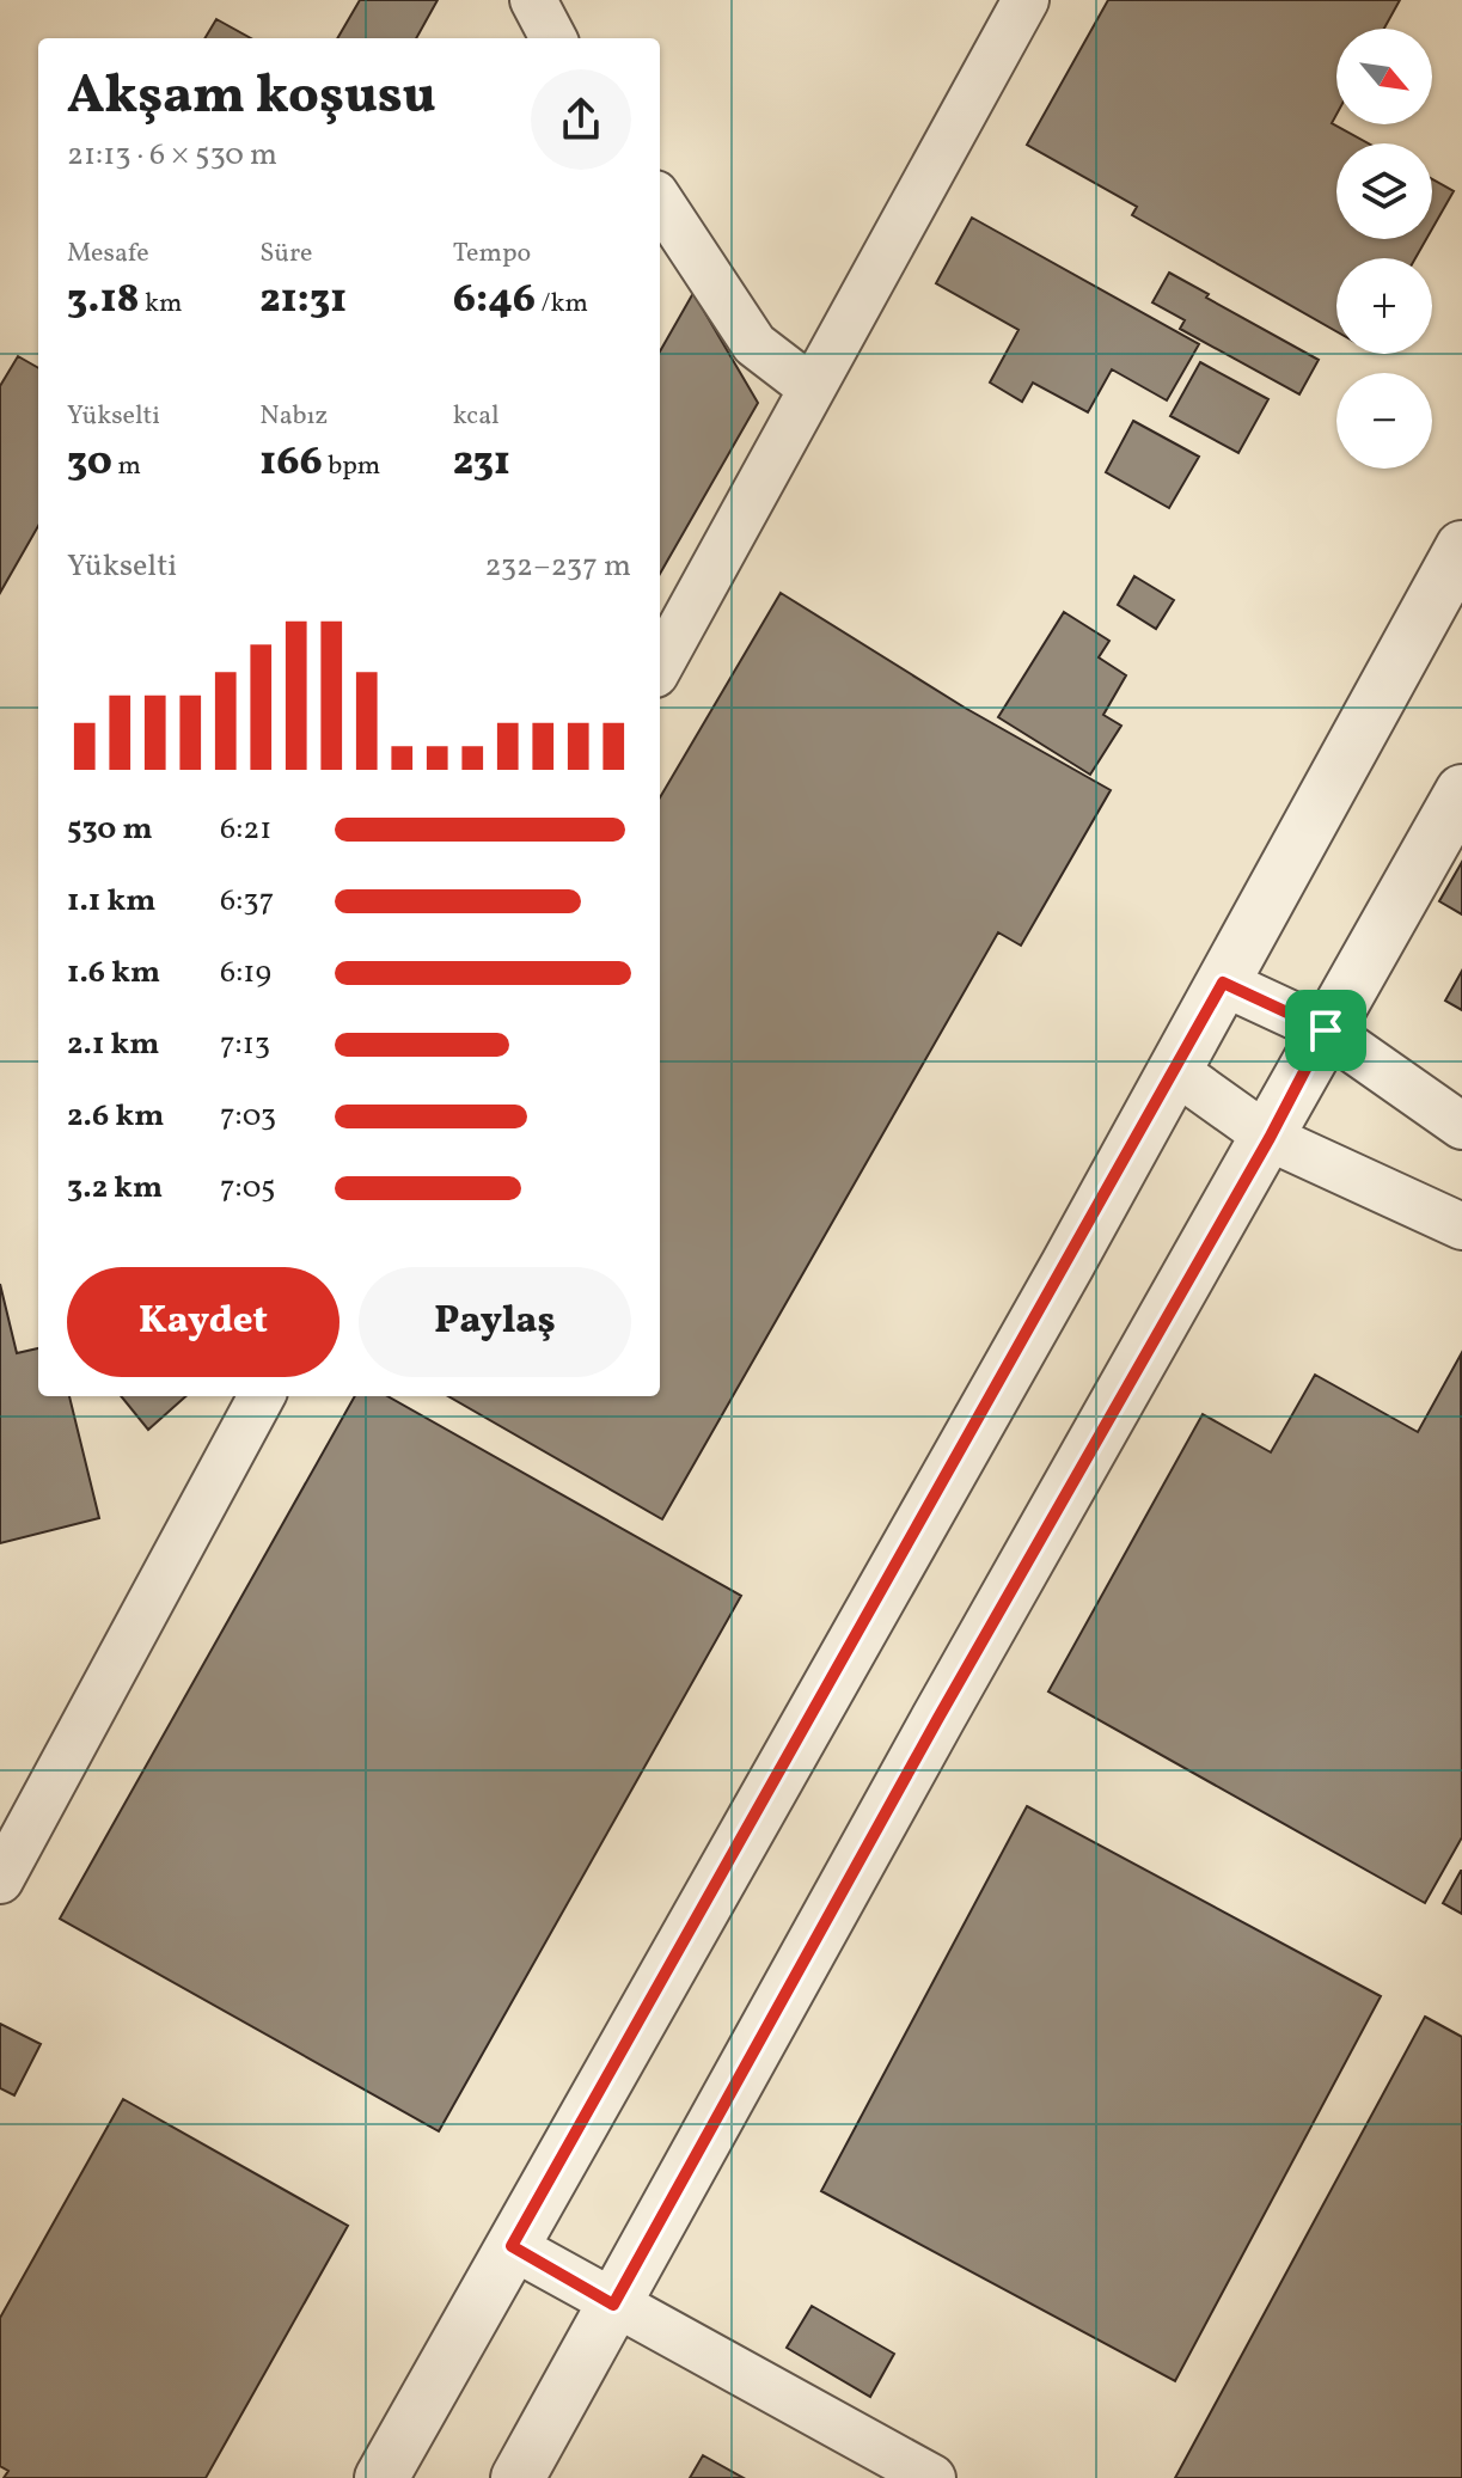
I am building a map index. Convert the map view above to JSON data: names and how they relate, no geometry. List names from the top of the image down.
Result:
{
  "north": "bottom right",
  "page": {
    "map_buttons": ["+", "−"],
    "heading": ["Akşam koşusu", "21:13 · 6 × 530 m"],
    "stats": [
      ["Mesafe", "3.18 km"],
      ["Süre", "21:31"],
      ["Tempo", "6:46 /km"],
      ["Yükselti", "30 m"],
      ["Nabız", "166 bpm"],
      ["kcal", "231"]
    ],
    "chart": ["Yükselti", "232–237 m"],
    "list": [
      {
        "name": "530 m",
        "note": "6:21"
      },
      {
        "name": "1.1 km",
        "note": "6:37"
      },
      {
        "name": "1.6 km",
        "note": "6:19"
      },
      {
        "name": "2.1 km",
        "note": "7:13"
      },
      {
        "name": "2.6 km",
        "note": "7:03"
      },
      {
        "name": "3.2 km",
        "note": "7:05"
      }
    ],
    "buttons": ["Kaydet", "Paylaş"]
  }
}
